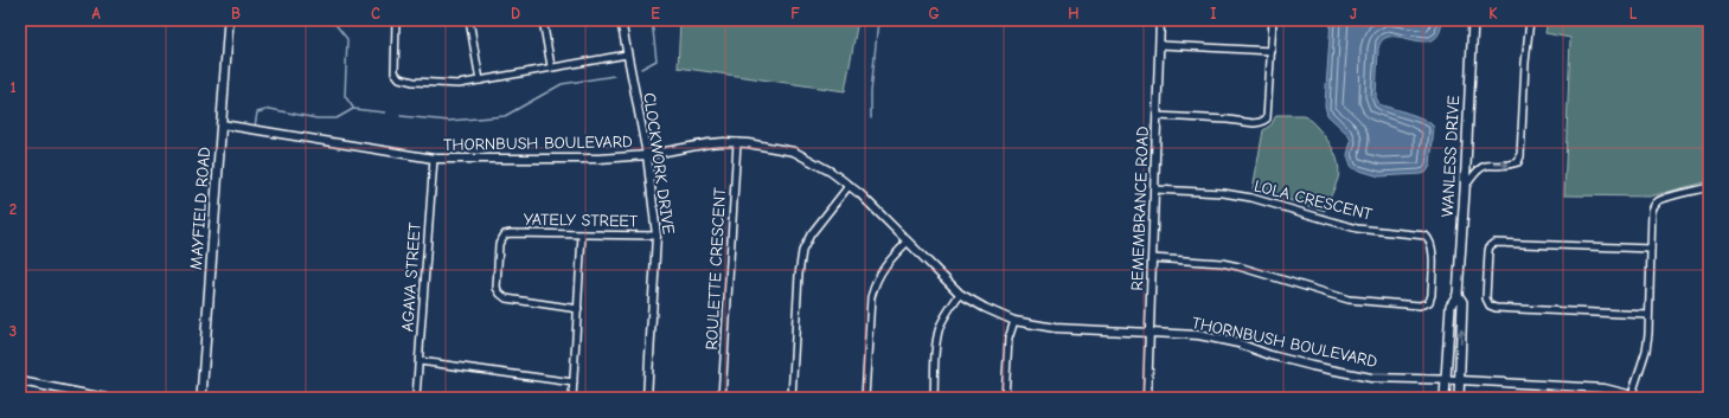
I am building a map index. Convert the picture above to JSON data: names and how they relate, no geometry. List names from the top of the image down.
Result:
{
  "streets": {
    "main road": ["WANLESS DRIVE", "MAYFIELD ROAD"],
    "street": [
      "THORNBUSH BOULEVARD",
      "CLOCKWORK DRIVE",
      "LOLA CRESCENT",
      "REMEMBRANCE ROAD",
      "YATELY STREET",
      "ROULETTE CRESCENT",
      "AGAVA STREET"
    ]
  },
  "crossings": [
    ["THORNBUSH BOULEVARD", "WANLESS DRIVE"],
    ["THORNBUSH BOULEVARD", "CLOCKWORK DRIVE"],
    ["THORNBUSH BOULEVARD", "MAYFIELD ROAD"],
    ["THORNBUSH BOULEVARD", "REMEMBRANCE ROAD"],
    ["THORNBUSH BOULEVARD", "ROULETTE CRESCENT"],
    ["THORNBUSH BOULEVARD", "AGAVA STREET"],
    ["CLOCKWORK DRIVE", "YATELY STREET"],
    ["LOLA CRESCENT", "REMEMBRANCE ROAD"]
  ],
  "grid": {
    "columns": [
      "A",
      "B",
      "C",
      "D",
      "E",
      "F",
      "G",
      "H",
      "I",
      "J",
      "K",
      "L"
    ],
    "rows": ["1", "2", "3"]
  }
}
